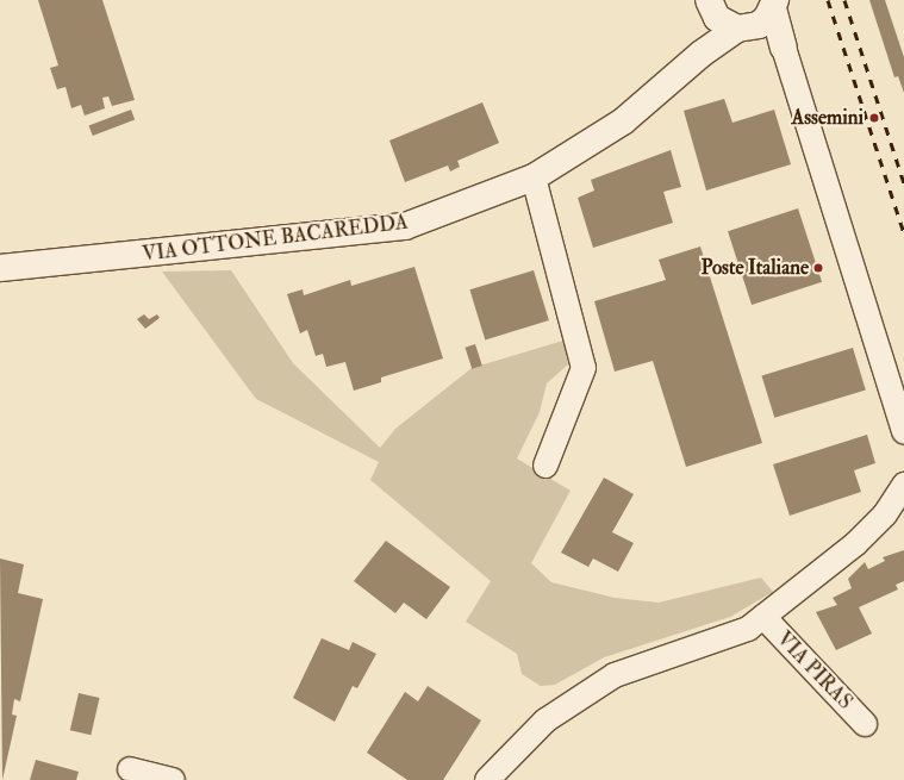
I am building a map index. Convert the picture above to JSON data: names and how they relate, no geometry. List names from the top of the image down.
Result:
{
  "streets": {
    "street": ["VIA OTTONE BACAREDDA", "VIA PIRAS"]
  },
  "places": ["Assemini", "Poste Italiane"]
}
